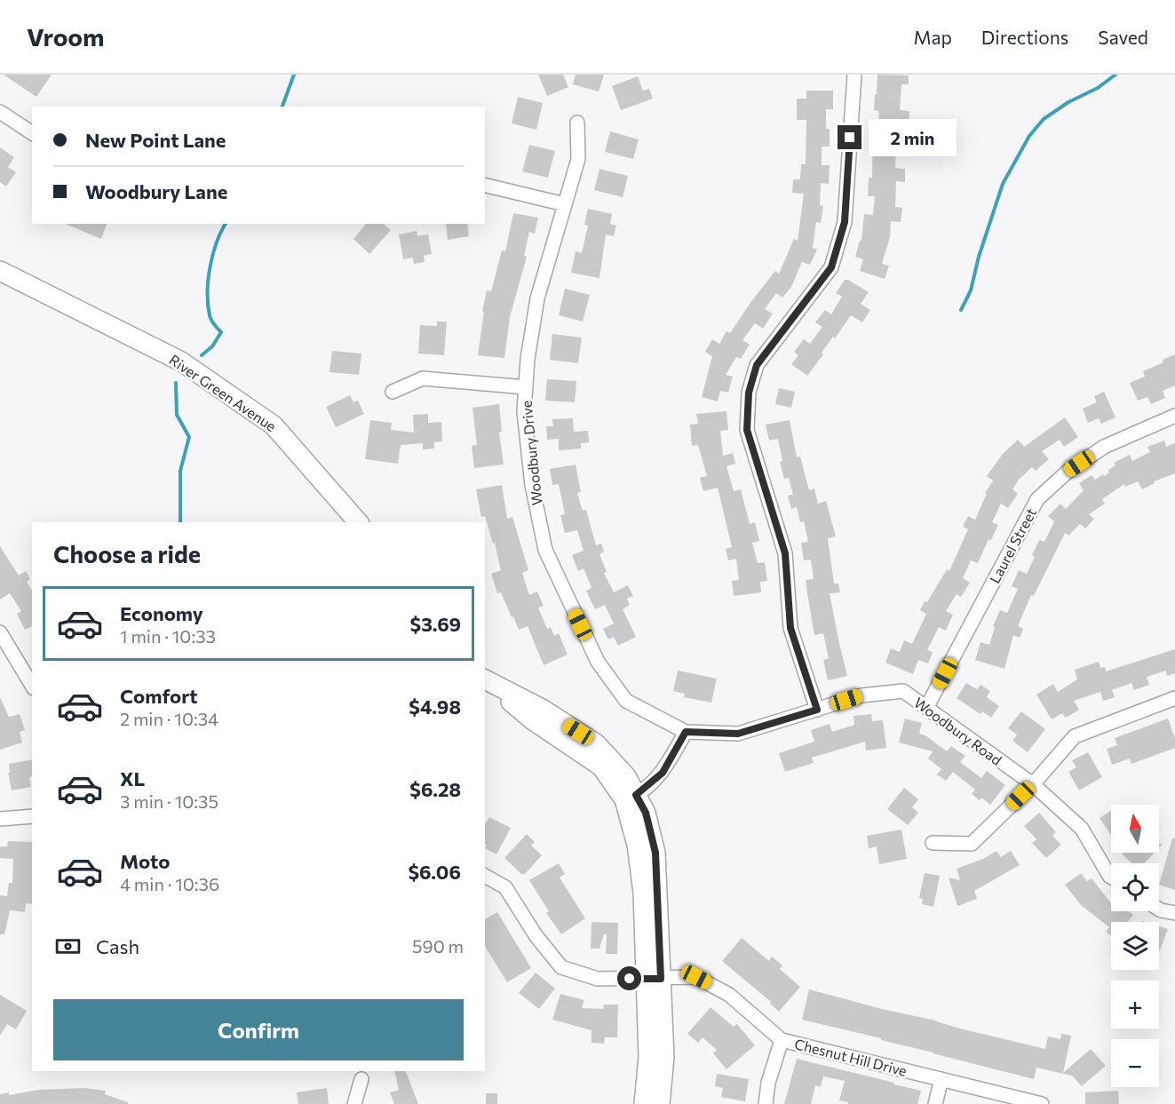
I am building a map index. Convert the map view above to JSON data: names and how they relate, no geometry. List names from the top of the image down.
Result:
{
  "streets": {
    "street": [
      "River Green Avenue",
      "Woodbury Drive",
      "Laurel Street",
      "Woodbury Road",
      "Chesnut Hill Drive"
    ]
  },
  "crossings": [
    ["Woodbury Drive", "Woodbury Road"],
    ["Laurel Street", "Woodbury Road"]
  ],
  "north": "top",
  "page": {
    "header": "Vroom",
    "nav": ["Map", "Directions", "Saved"],
    "banner": ["New Point Lane", "Woodbury Lane"],
    "bubble": "2 min",
    "heading": "Choose a ride",
    "list": [
      {
        "name": "Economy",
        "note": "1 min · 10:33",
        "value": "$3.69"
      },
      {
        "name": "Comfort",
        "note": "2 min · 10:34",
        "value": "$4.98"
      },
      {
        "name": "XL",
        "note": "3 min · 10:35",
        "value": "$6.28"
      },
      {
        "name": "Moto",
        "note": "4 min · 10:36",
        "value": "$6.06"
      }
    ],
    "map_buttons": ["+", "−"],
    "pay": ["Cash", "590 m"],
    "buttons": "Confirm"
  }
}
